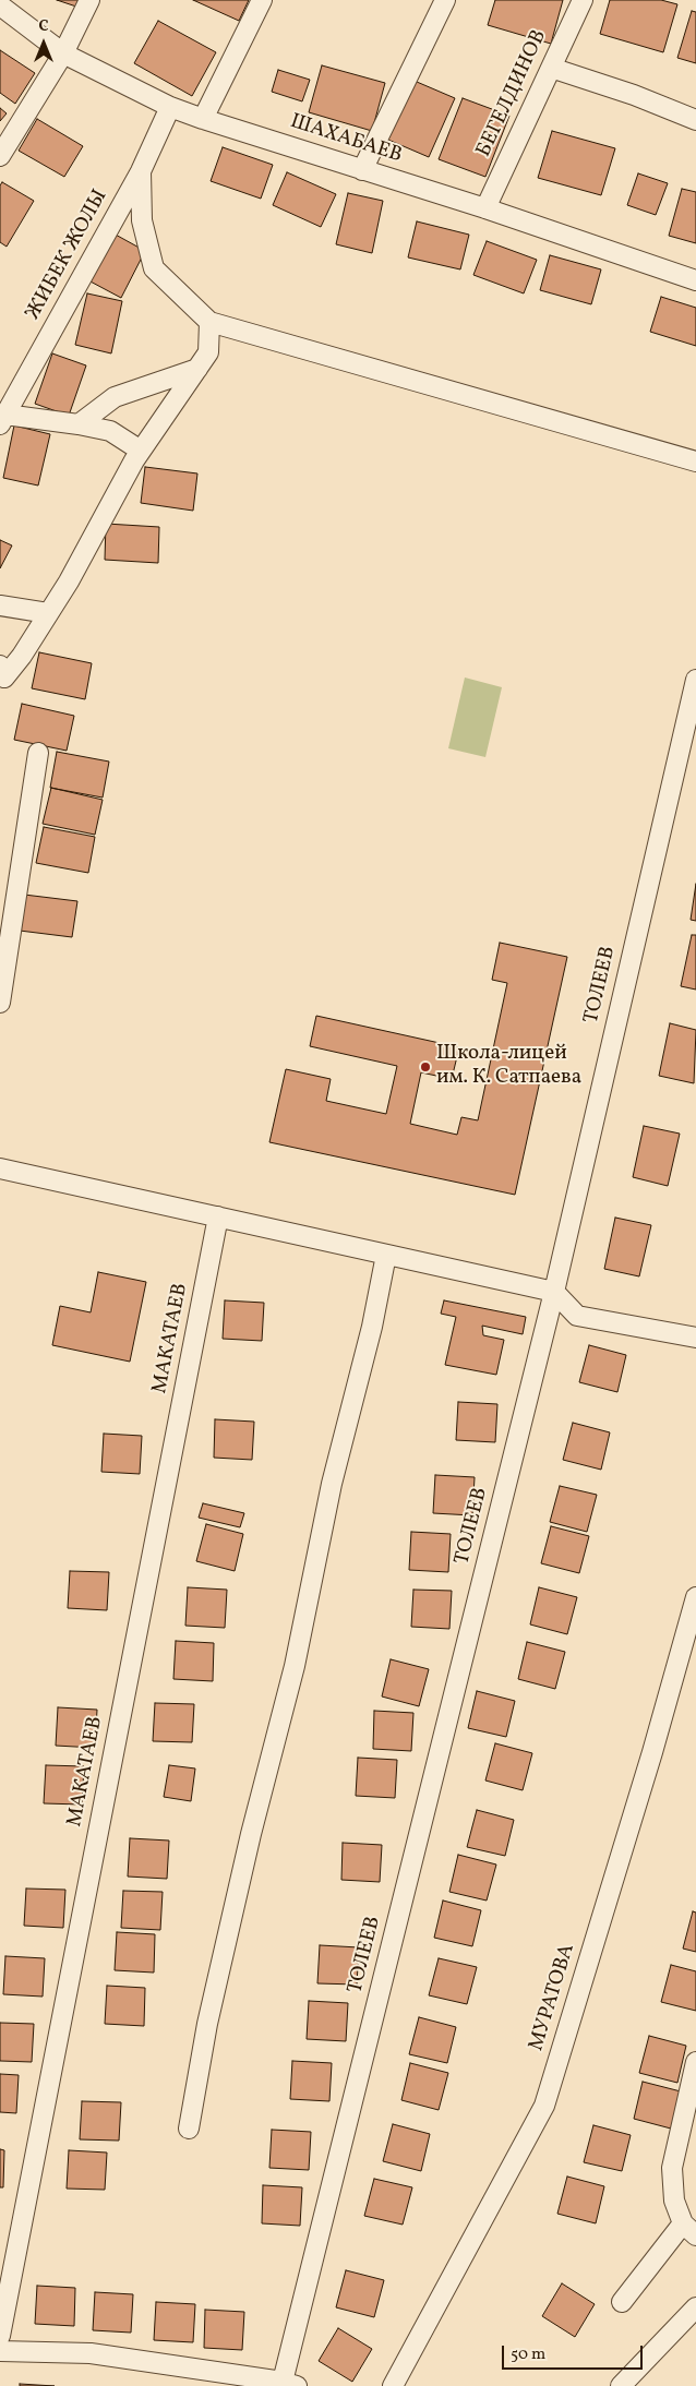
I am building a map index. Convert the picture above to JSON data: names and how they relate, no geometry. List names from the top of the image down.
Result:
{
  "streets": {
    "street": [
      "БЕГЕЛДИНОВ",
      "ШАХАБАЕВ",
      "ЖИБЕК ЖОЛЫ",
      "ТОЛЕЕВ",
      "МАКАТАЕВ",
      "МУРАТОВА"
    ]
  },
  "crossings": [
    ["БЕГЕЛДИНОВ", "ШАХАБАЕВ"],
    ["ШАХАБАЕВ", "ЖИБЕК ЖОЛЫ"]
  ],
  "places": ["Школа-лицей им. К. Сатпаева"],
  "scale_bar": "50 m",
  "north": "top"
}
